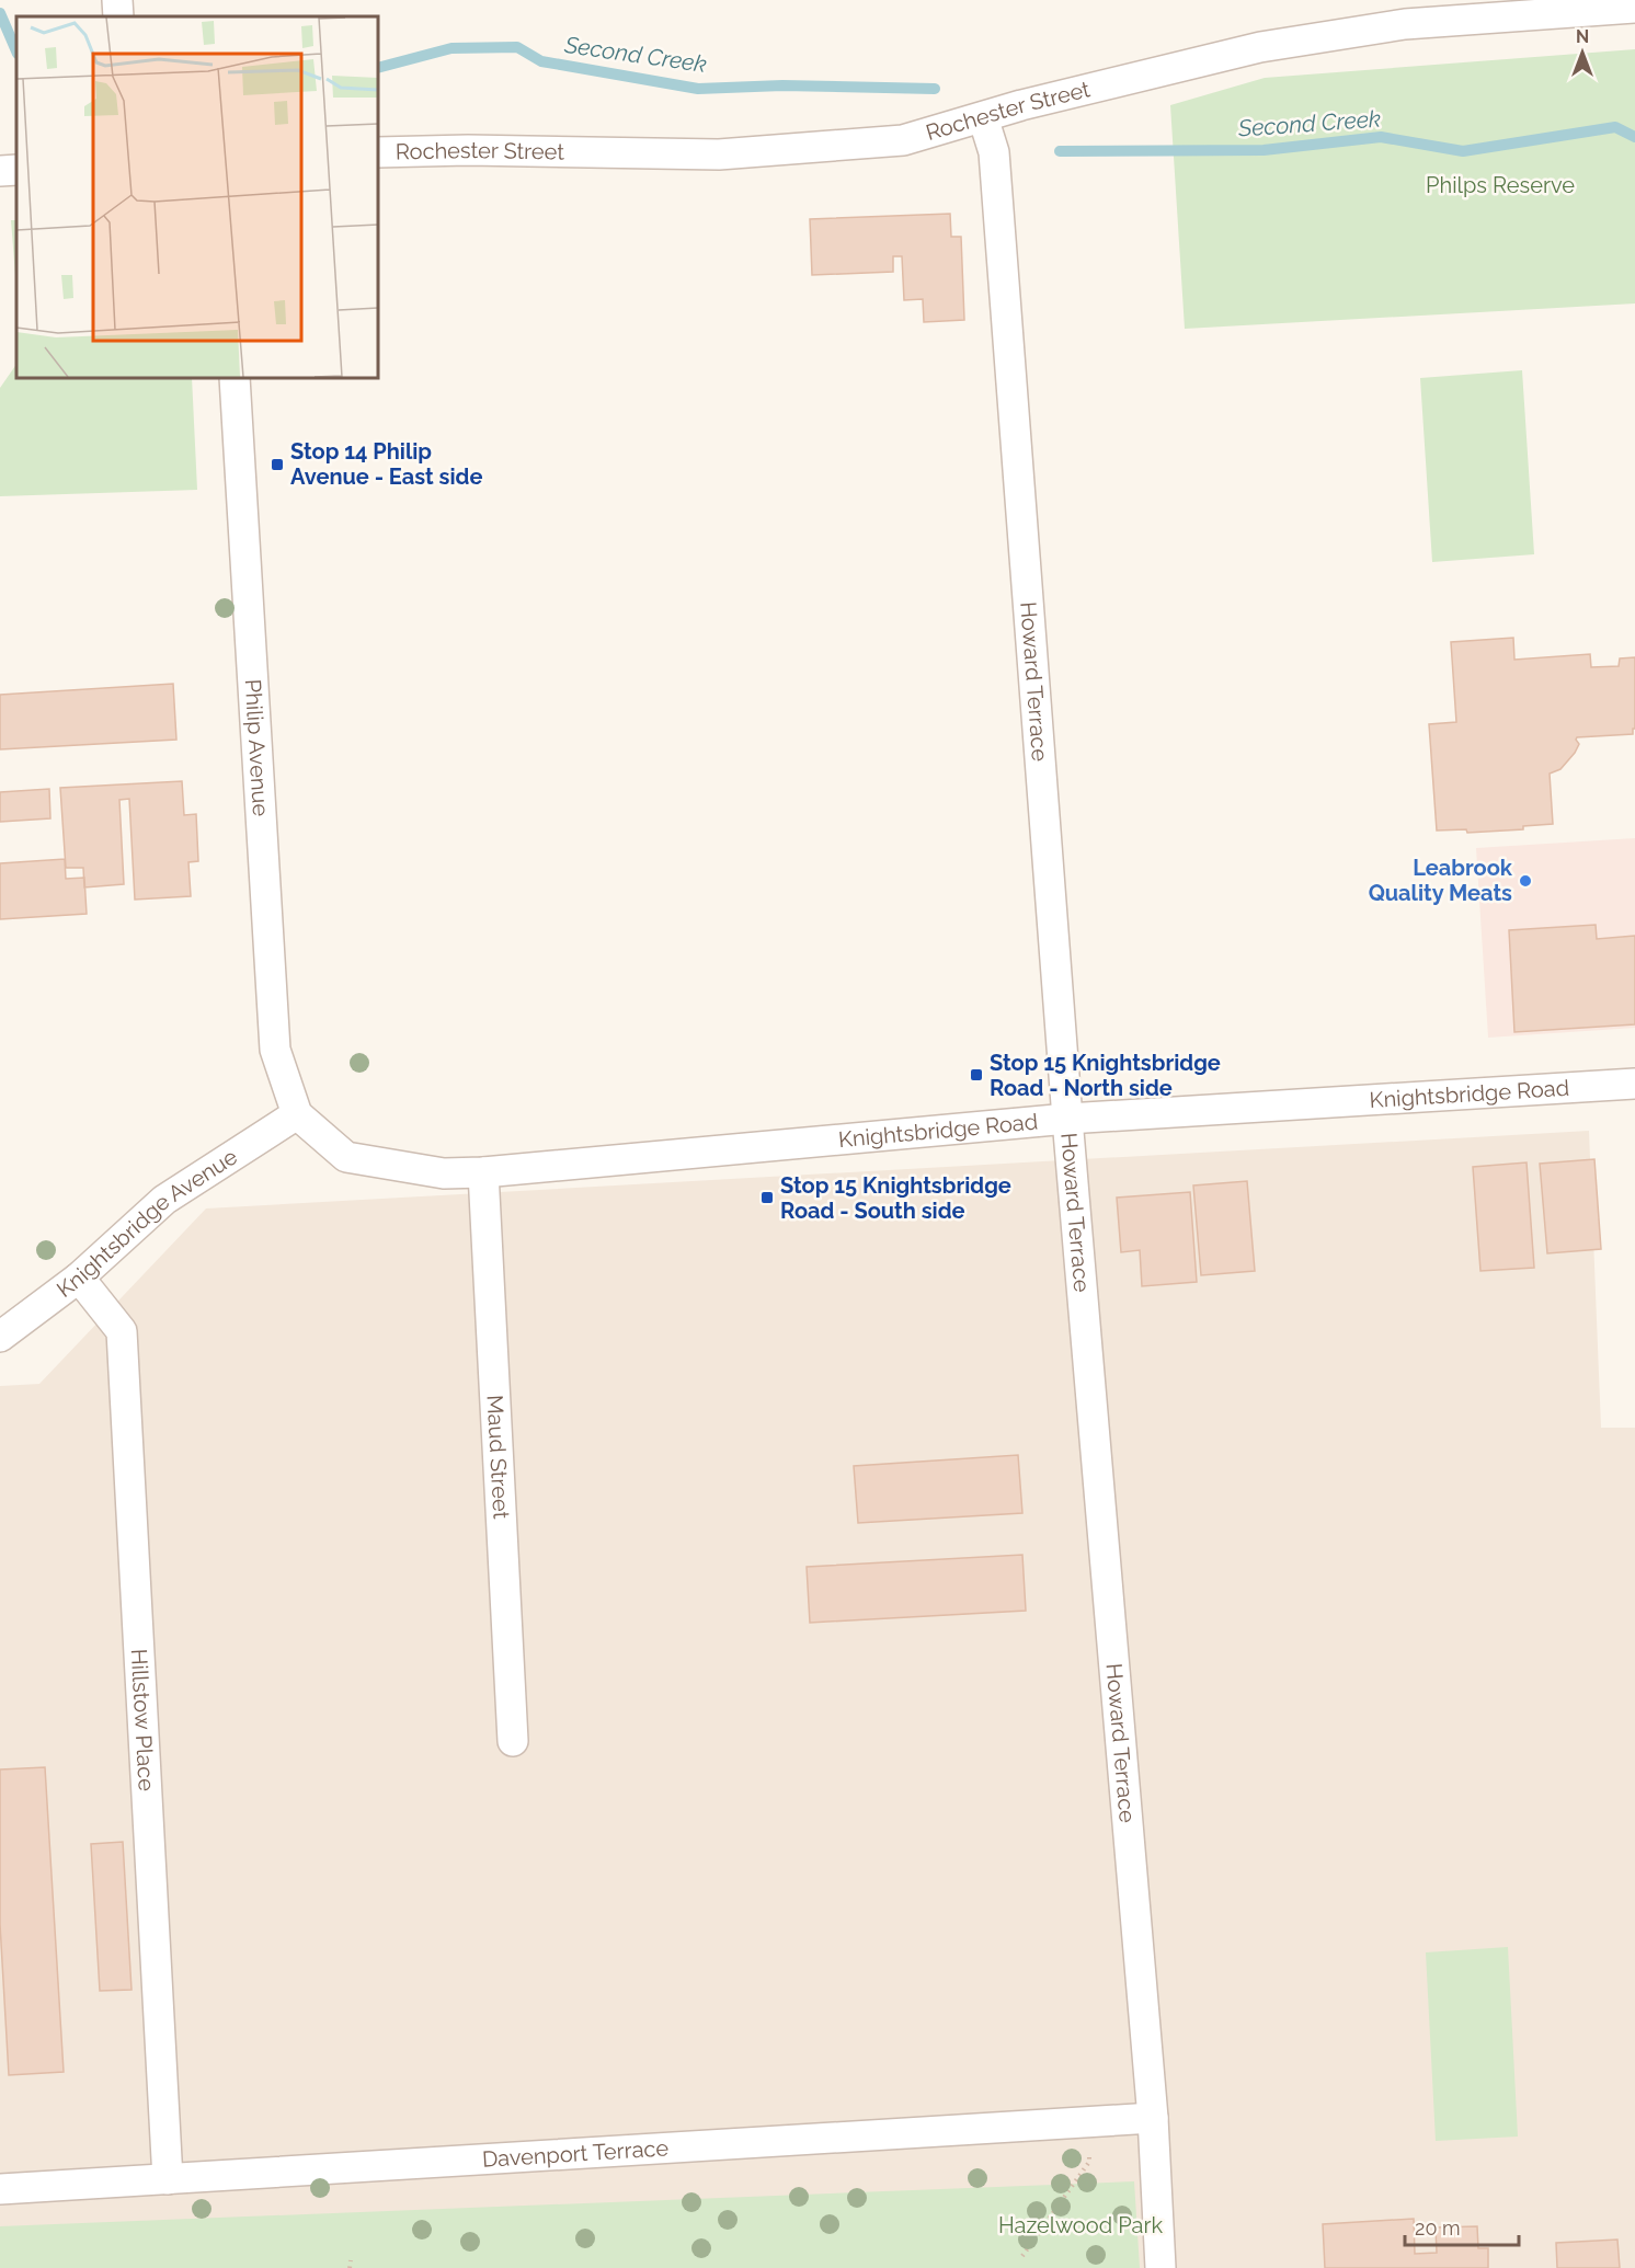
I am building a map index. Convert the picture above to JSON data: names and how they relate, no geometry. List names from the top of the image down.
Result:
{
  "streets": {
    "street": [
      "Rochester Street",
      "Howard Terrace",
      "Philip Avenue",
      "Knightsbridge Road",
      "Knightsbridge Avenue",
      "Maud Street",
      "Hillstow Place",
      "Davenport Terrace"
    ]
  },
  "crossings": [
    ["Rochester Street", "Howard Terrace"],
    ["Howard Terrace", "Knightsbridge Road"],
    ["Howard Terrace", "Davenport Terrace"],
    ["Philip Avenue", "Knightsbridge Road"],
    ["Philip Avenue", "Knightsbridge Avenue"],
    ["Knightsbridge Road", "Knightsbridge Avenue"],
    ["Knightsbridge Road", "Maud Street"],
    ["Knightsbridge Avenue", "Hillstow Place"],
    ["Hillstow Place", "Davenport Terrace"]
  ],
  "water": ["Second Creek"],
  "parks": ["Philps Reserve", "Hazelwood Park"],
  "places": {
    "transit": ["Stop 14 Philip Avenue - East side", "Stop 15 Knightsbridge Road - North side", "Stop 15 Knightsbridge Road - South side"],
    "other": ["Leabrook Quality Meats"]
  },
  "scale_bar": "20 m",
  "north": "top"
}
